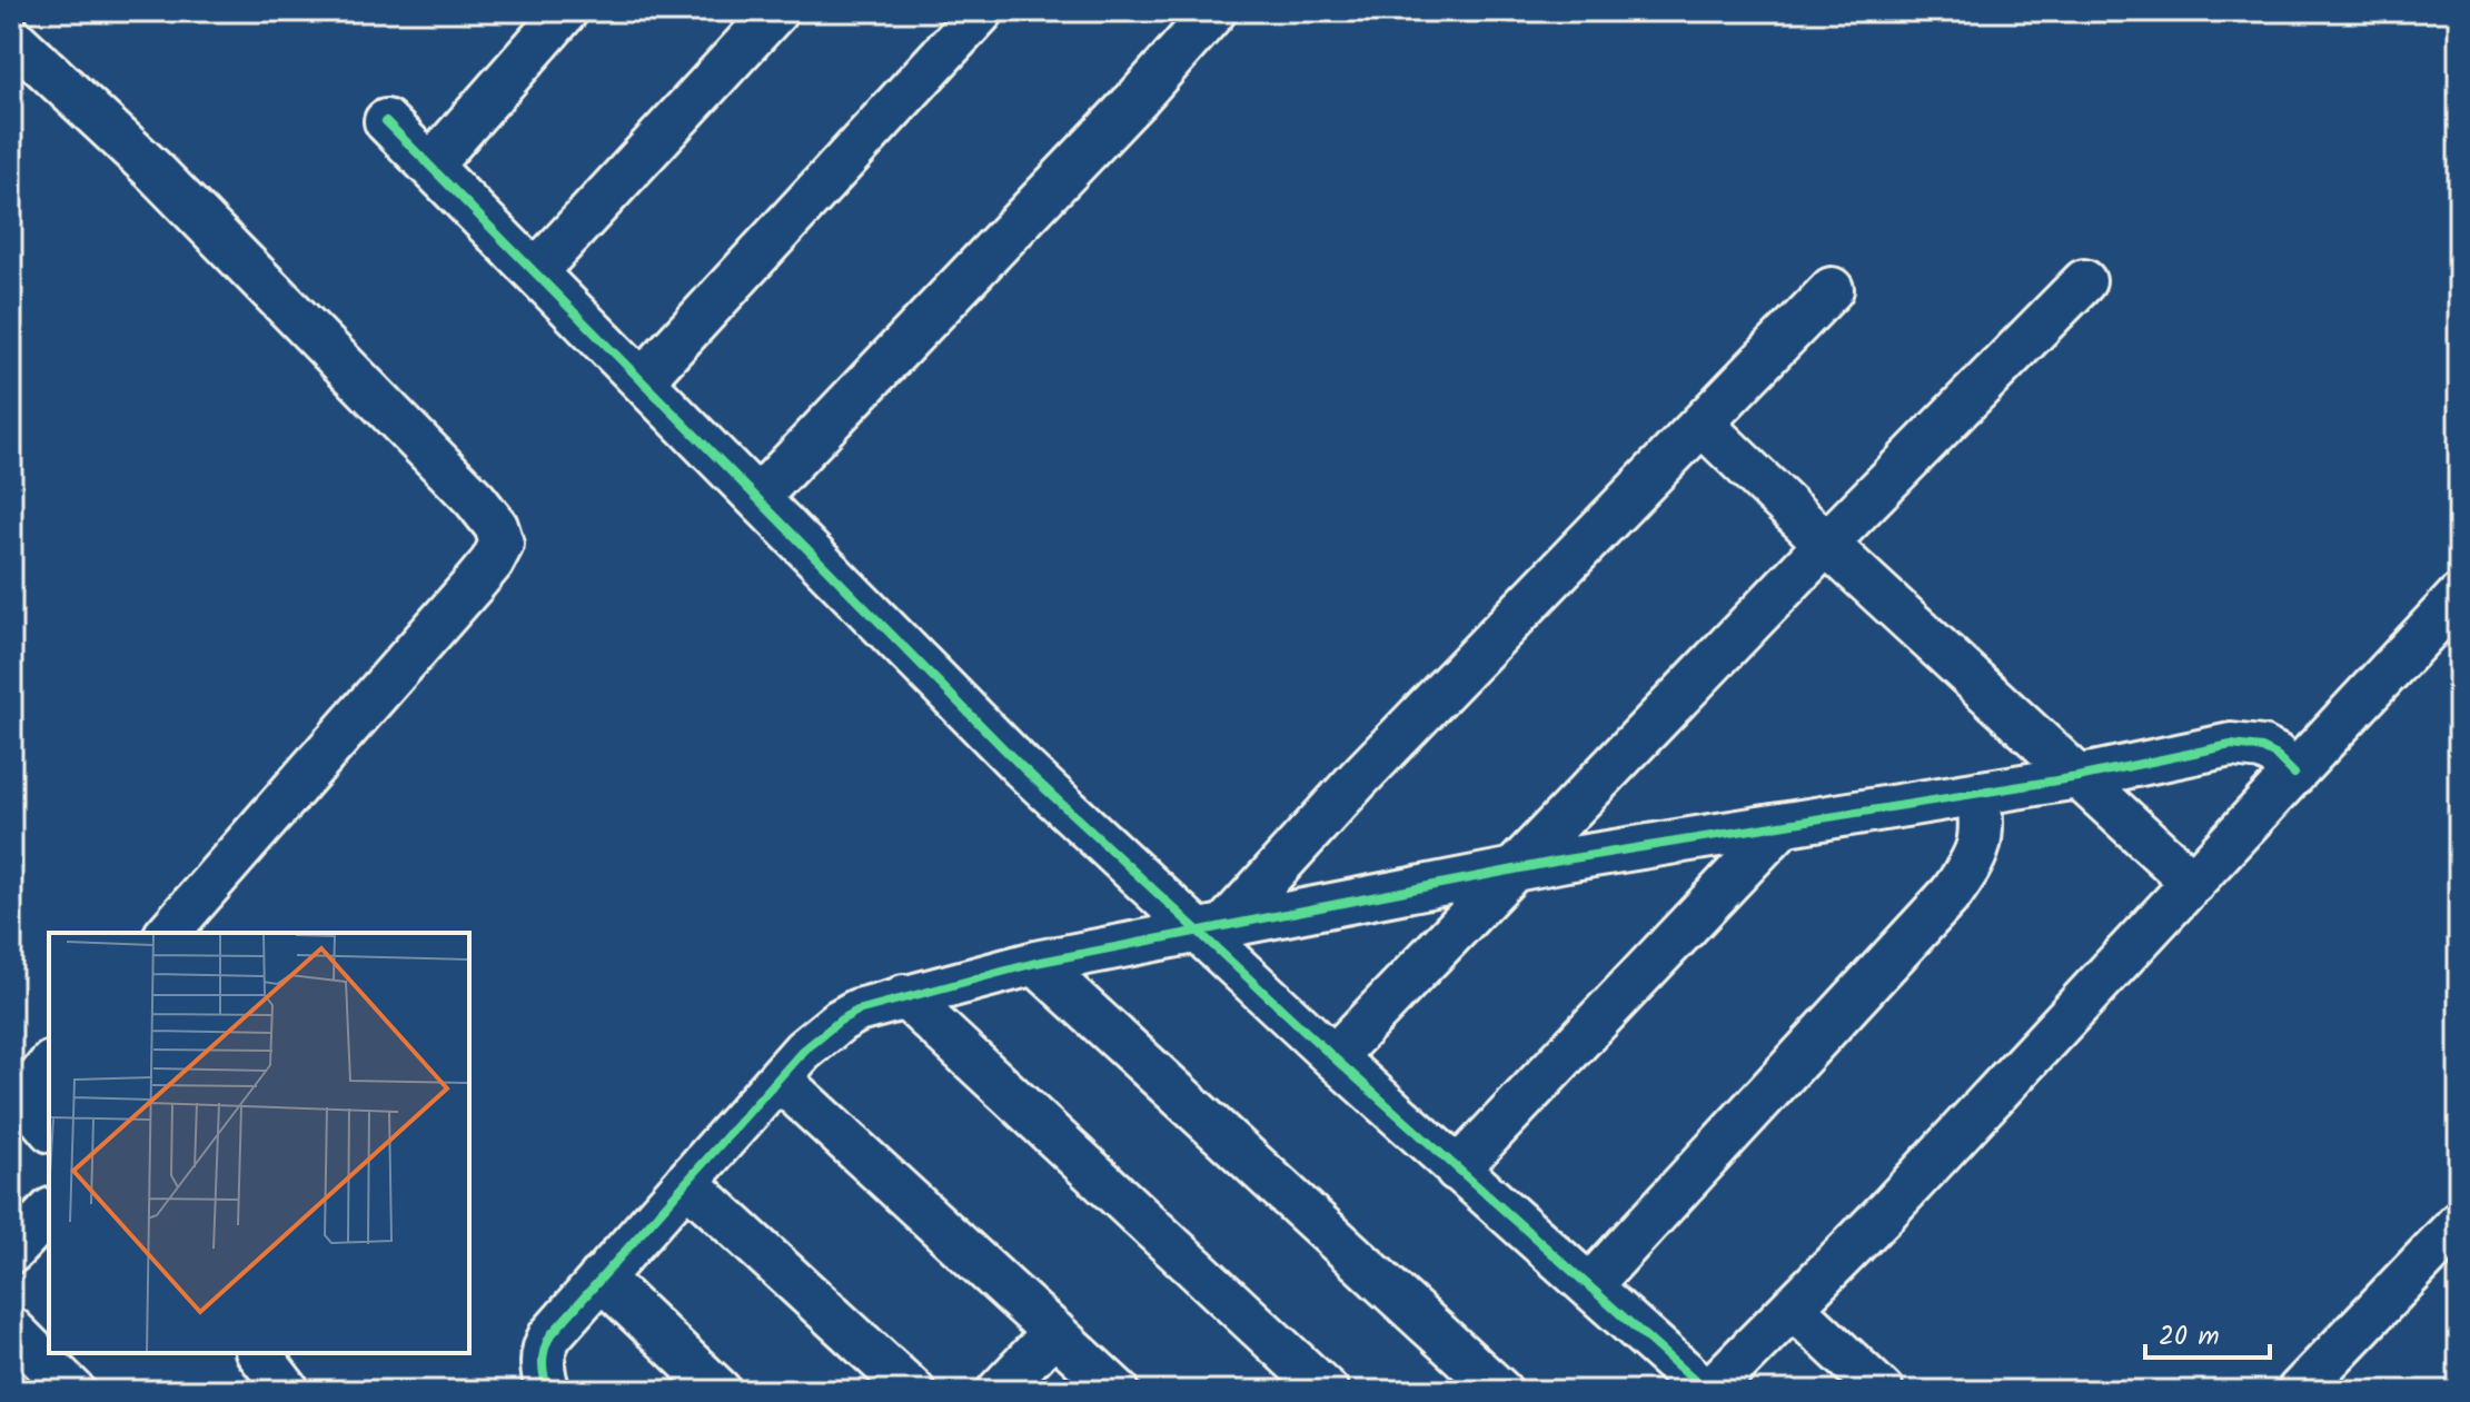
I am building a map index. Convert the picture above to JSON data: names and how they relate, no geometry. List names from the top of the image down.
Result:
{
  "scale_bar": "20 m"
}
